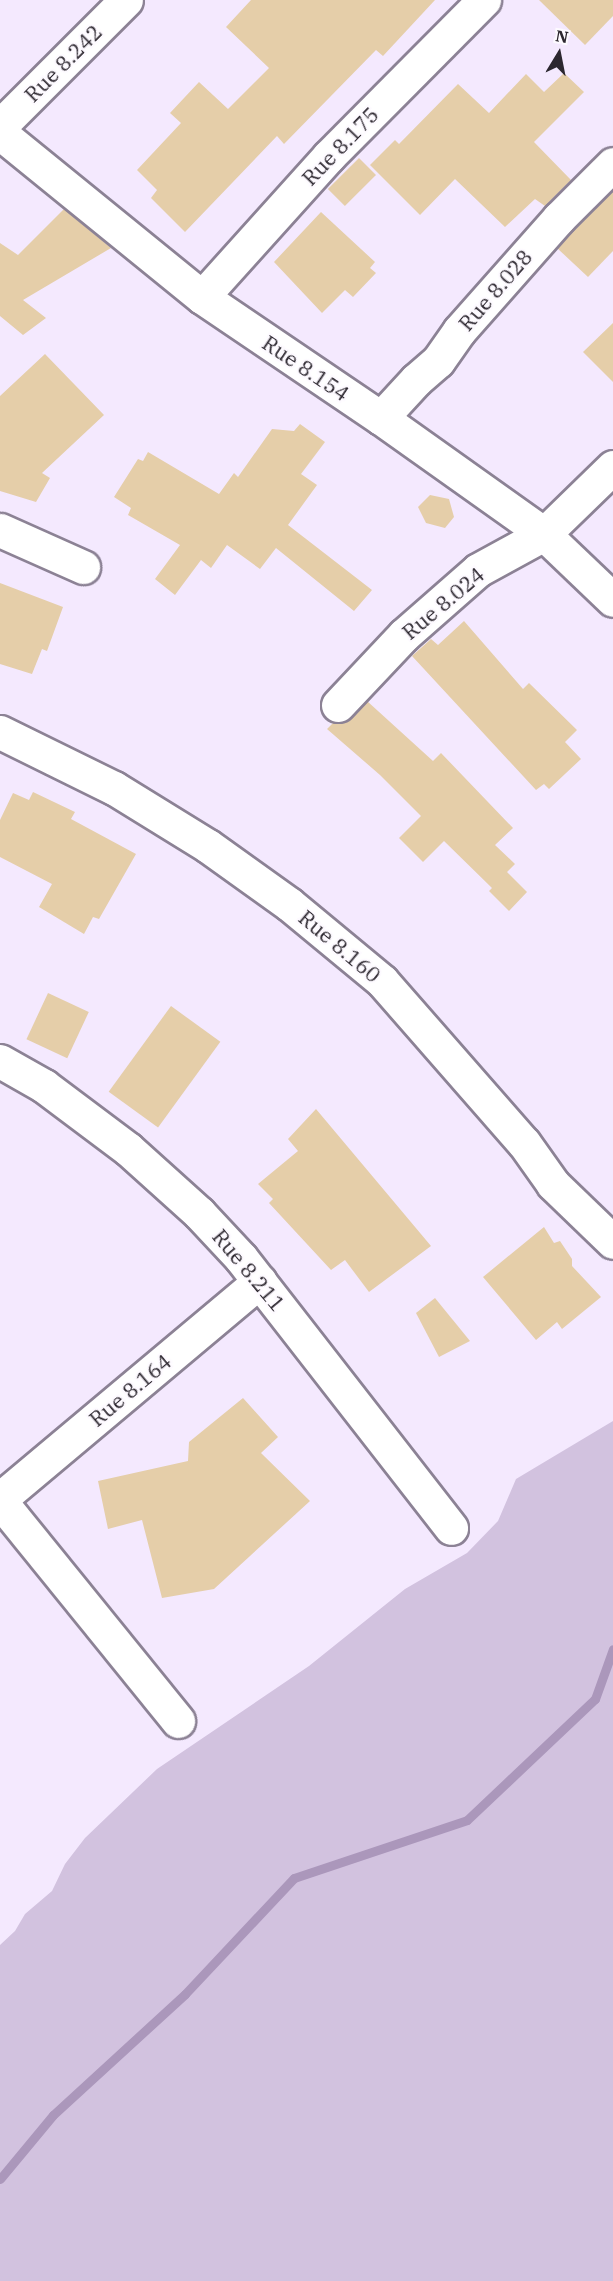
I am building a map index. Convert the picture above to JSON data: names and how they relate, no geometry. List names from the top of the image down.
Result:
{
  "streets": {
    "street": [
      "Rue 8.242",
      "Rue 8.175",
      "Rue 8.028",
      "Rue 8.154",
      "Rue 8.024",
      "Rue 8.160",
      "Rue 8.211",
      "Rue 8.164"
    ]
  },
  "crossings": [
    ["Rue 8.175", "Rue 8.154"],
    ["Rue 8.028", "Rue 8.154"],
    ["Rue 8.154", "Rue 8.024"],
    ["Rue 8.211", "Rue 8.164"]
  ],
  "north": "top"
}
